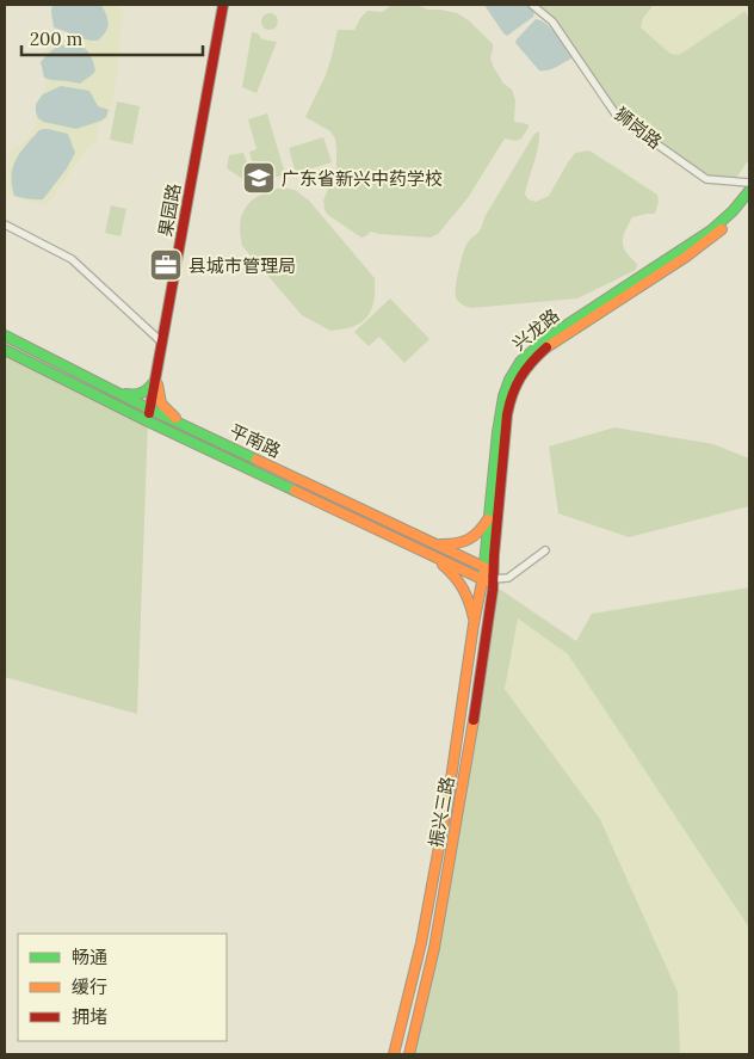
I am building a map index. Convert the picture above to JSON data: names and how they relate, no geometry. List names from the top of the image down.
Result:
{
  "streets": {
    "main road": [
      "果园路",
      "兴龙路",
      "平南路",
      "振兴三路"
    ],
    "street": ["狮岗路"]
  },
  "crossings": [
    ["果园路", "平南路"],
    ["兴龙路", "平南路"],
    ["兴龙路", "振兴三路"],
    ["平南路", "振兴三路"]
  ],
  "places": {
    "school or university": ["广东省新兴中药学校"],
    "office": ["县城市管理局"]
  },
  "legend": ["畅通", "缓行", "拥堵"],
  "scale_bar": "200 m"
}
